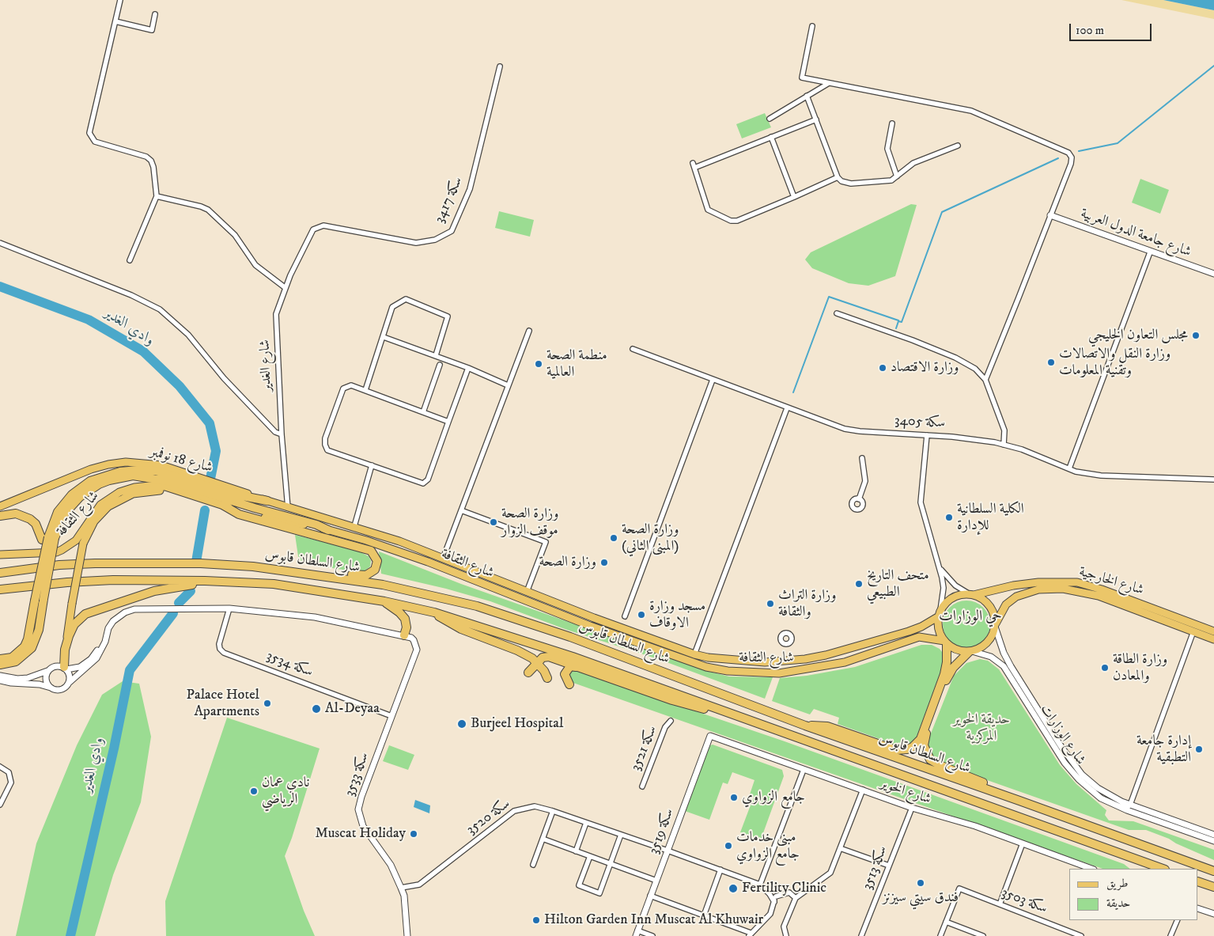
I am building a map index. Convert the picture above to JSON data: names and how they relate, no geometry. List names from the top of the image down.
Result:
{
  "streets": {
    "highway": ["شارع السلطان قابوس"],
    "main road": ["شارع 18 نوفمبر", "شارع الثقافة", "شارع الخارجية"],
    "street": [
      "سكة 3417",
      "شارع جامعة الدول العربية",
      "شارع الغدير",
      "سكة 3405",
      "سكة 3534",
      "شارع الوزارات",
      "سكة 3521",
      "سكة 3533",
      "شارع الخوير",
      "سكة 3520",
      "سكة 3519",
      "سكة 3513",
      "سكة 3503"
    ]
  },
  "crossings": [
    ["سكة 3417", "شارع الغدير"],
    ["شارع الغدير", "شارع 18 نوفمبر"],
    ["شارع الغدير", "شارع الثقافة"],
    ["شارع 18 نوفمبر", "شارع الثقافة"],
    ["شارع الثقافة", "شارع الخارجية"],
    ["شارع الثقافة", "شارع الوزارات"],
    ["شارع الخارجية", "شارع الوزارات"],
    ["سكة 3534", "سكة 3533"],
    ["سكة 3533", "سكة 3520"],
    ["شارع الخوير", "سكة 3519"],
    ["شارع الخوير", "سكة 3513"],
    ["سكة 3520", "سكة 3519"]
  ],
  "districts": ["حي الوزارات"],
  "water": ["وادي الغدير"],
  "parks": ["حديقة الخوير المركزية"],
  "places": [
    "مجلس التعاون الخليجي",
    "وزارة النقل والاتصالات وتقنية المعلومات",
    "منطمة الصحة العالمية",
    "وزارة الاقتصاد",
    "الكلية السلطانية للإدارة",
    "وزارة الصحة موقف الزوار",
    "وزارة الصحة (المبنى الثاني)",
    "وزارة الصحة",
    "متحف التاريخ الطبيعي",
    "وزارة التراث والثقافة",
    "مسجد وزارة الاوقاف",
    "وزارة الطاقة والمعادن",
    "Palace Hotel Apartments",
    "Al-Deyaa",
    "Burjeel Hospital",
    "إدارة جامعة التطبقية",
    "نادي عمان الرياضي",
    "جامع الزواوي",
    "Muscat Holiday",
    "مبنى خدمات جامع الزواوي",
    "فندق سيتي سيزنز",
    "Fertility Clinic",
    "Hilton Garden Inn Muscat Al Khuwair"
  ],
  "legend": ["طريق", "حديقة"],
  "scale_bar": "100 m"
}
